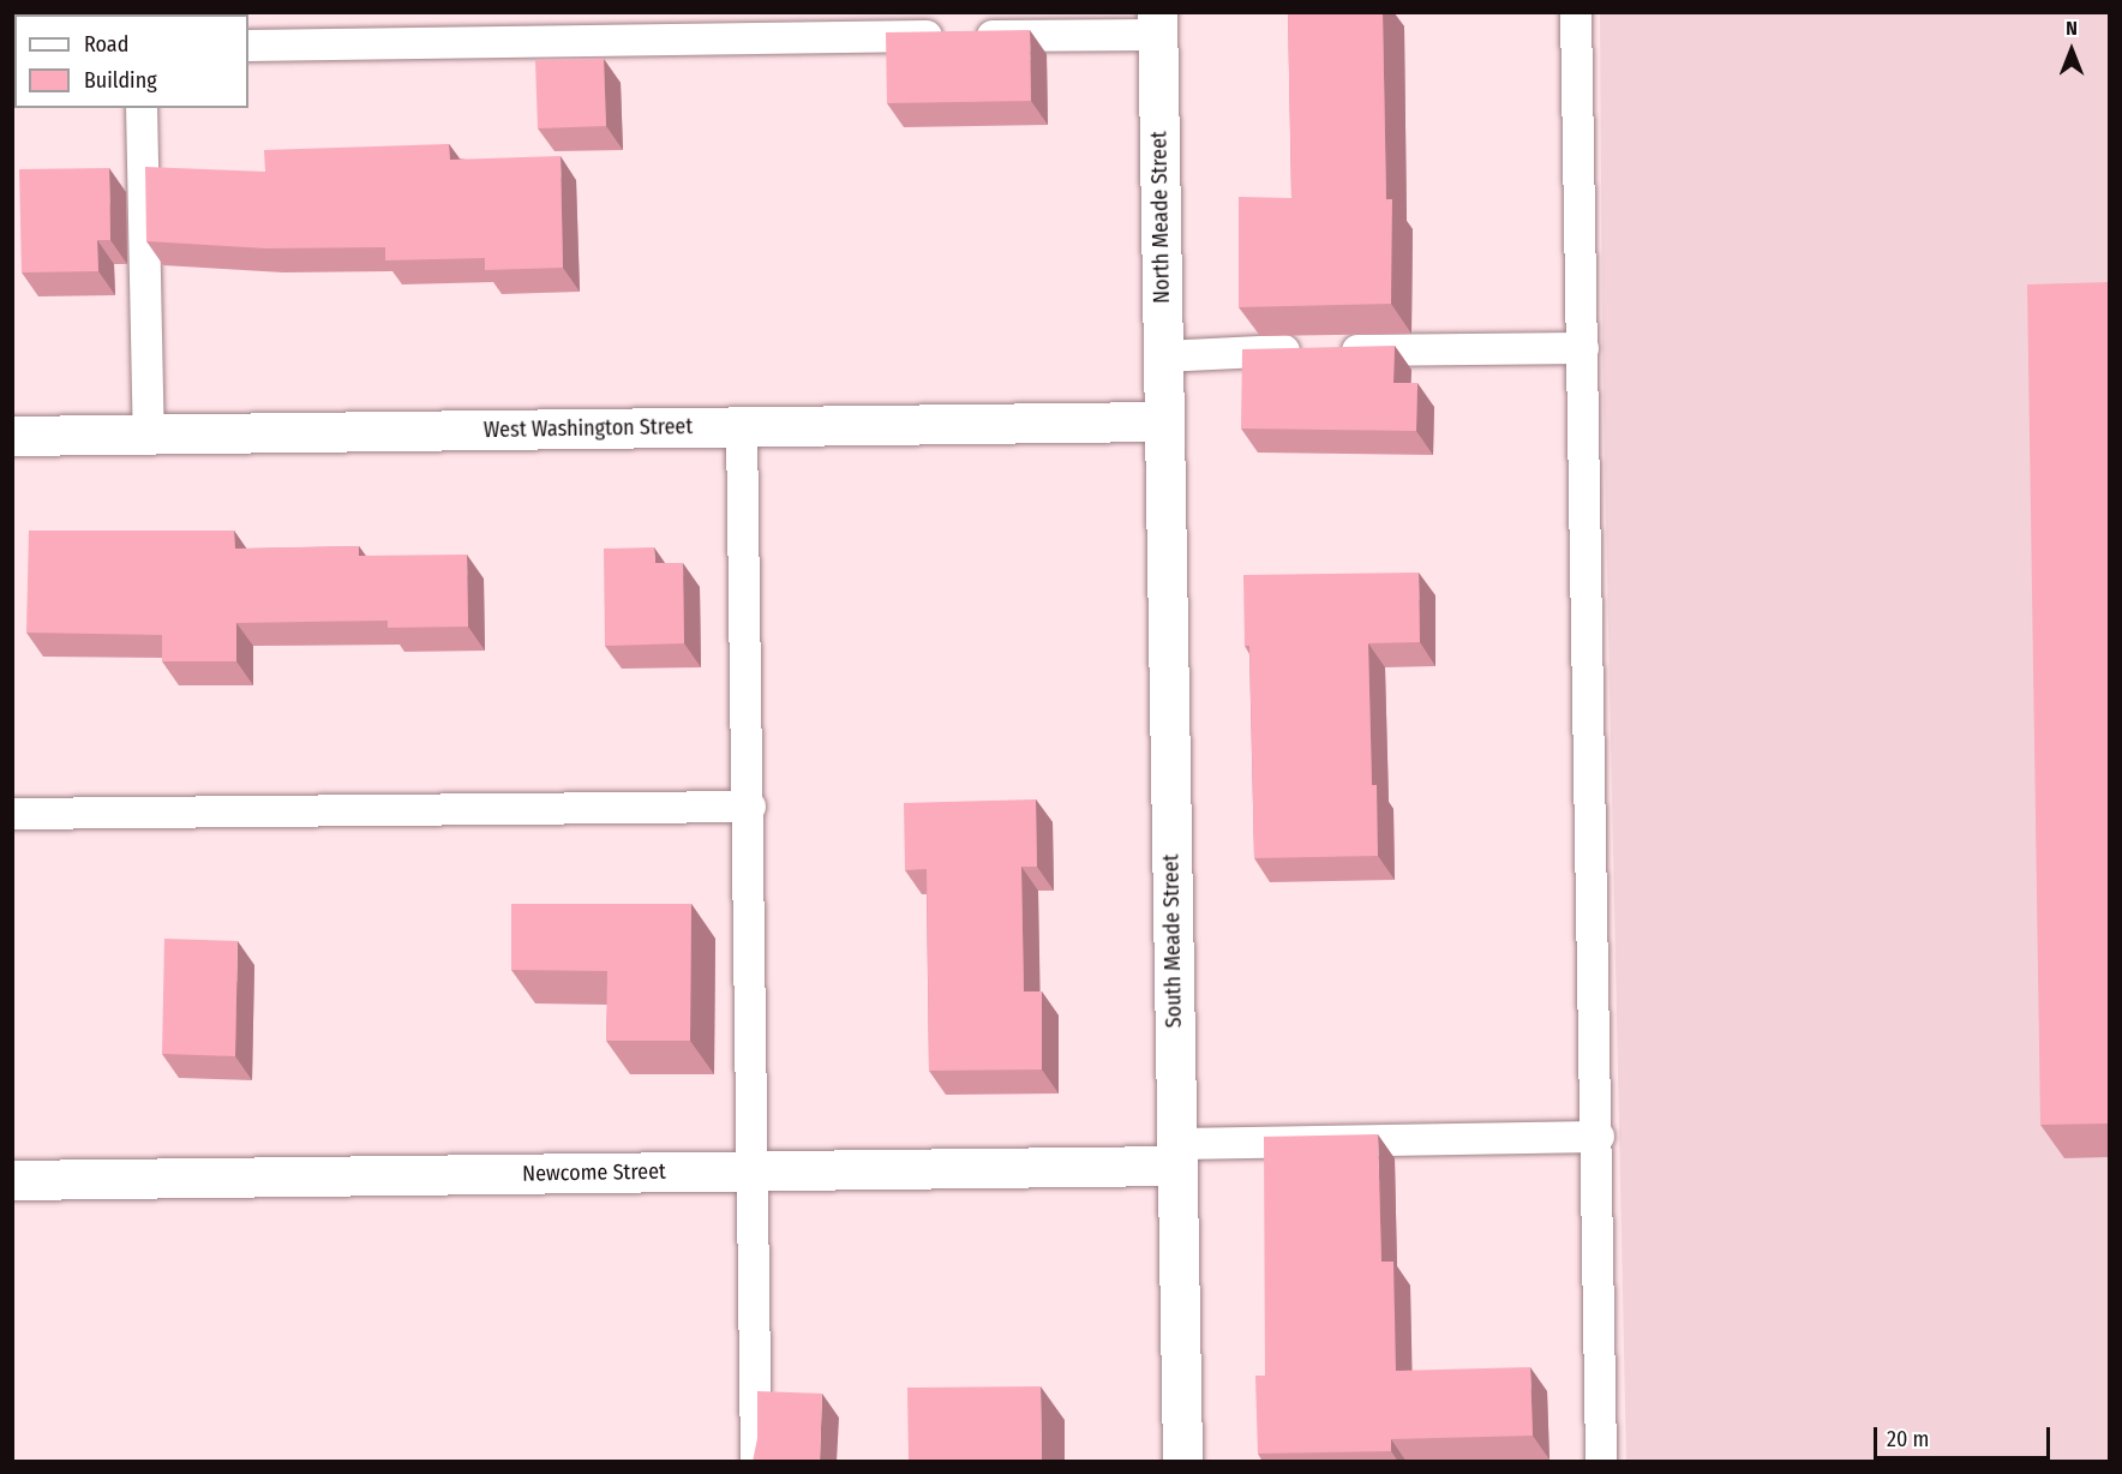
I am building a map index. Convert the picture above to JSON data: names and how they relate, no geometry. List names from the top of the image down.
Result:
{
  "streets": {
    "street": [
      "North Meade Street",
      "West Washington Street",
      "South Meade Street",
      "Newcome Street"
    ]
  },
  "crossings": [
    ["North Meade Street", "West Washington Street"],
    ["North Meade Street", "South Meade Street"],
    ["West Washington Street", "South Meade Street"],
    ["South Meade Street", "Newcome Street"]
  ],
  "legend": ["Road", "Building"],
  "scale_bar": "20 m",
  "north": "top"
}
